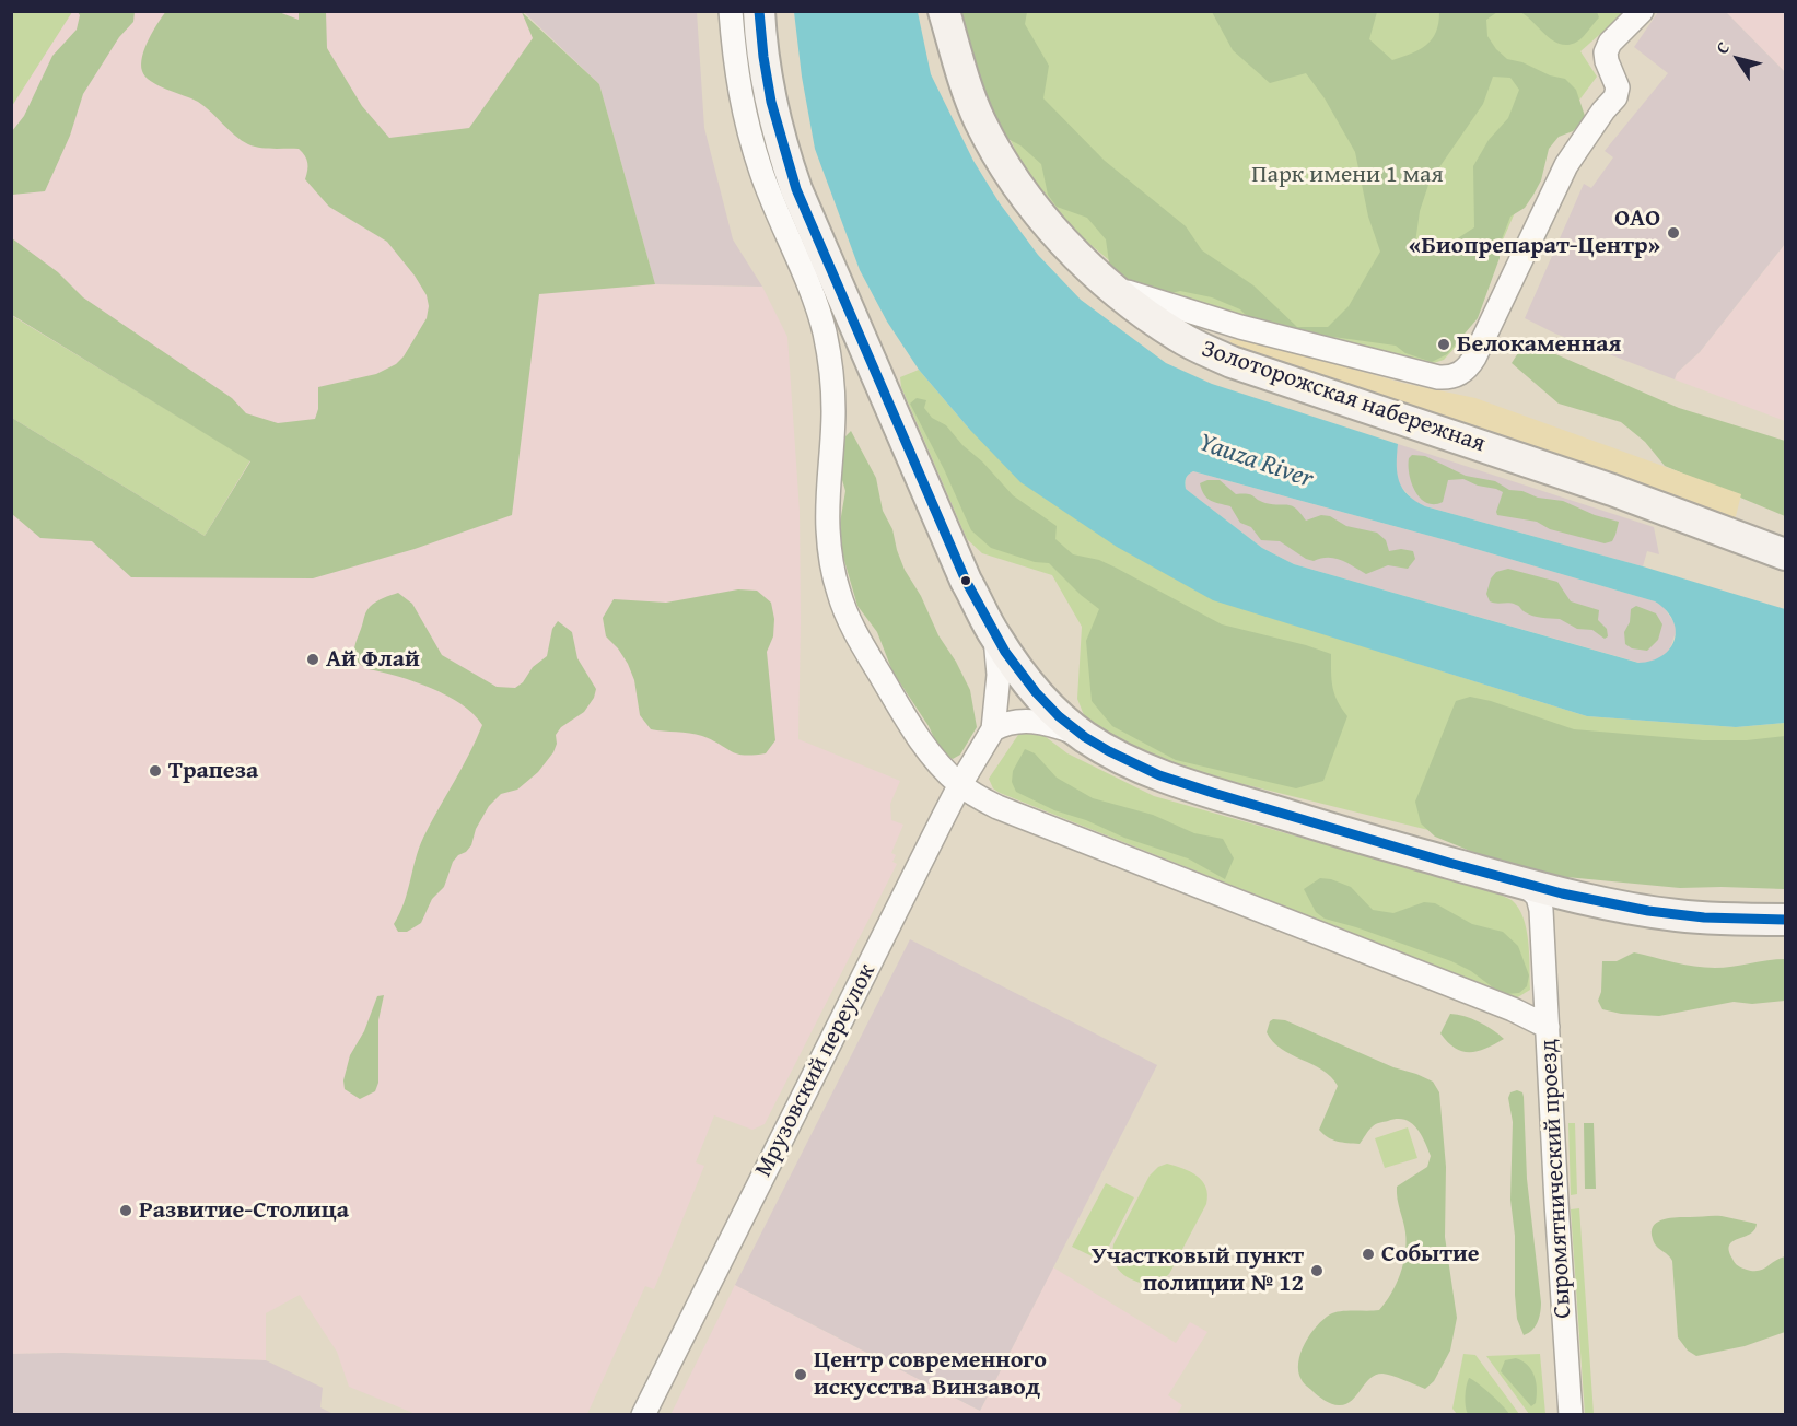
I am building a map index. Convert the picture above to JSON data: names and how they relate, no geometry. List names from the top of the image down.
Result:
{
  "streets": {
    "main road": ["Золоторожская набережная"],
    "street": ["Мрузовский переулок", "Сыромятнический проезд"]
  },
  "water": ["Yauza River"],
  "parks": ["Парк имени 1 мая"],
  "places": [
    "ОАО «Биопрепарат-Центр»",
    "Белокаменная",
    "Ай Флай",
    "Трапеза",
    "Развитие-Столица",
    "Событие",
    "Участковый пункт полиции № 12",
    "Центр современного искусства Винзавод"
  ],
  "north": "top left"
}
